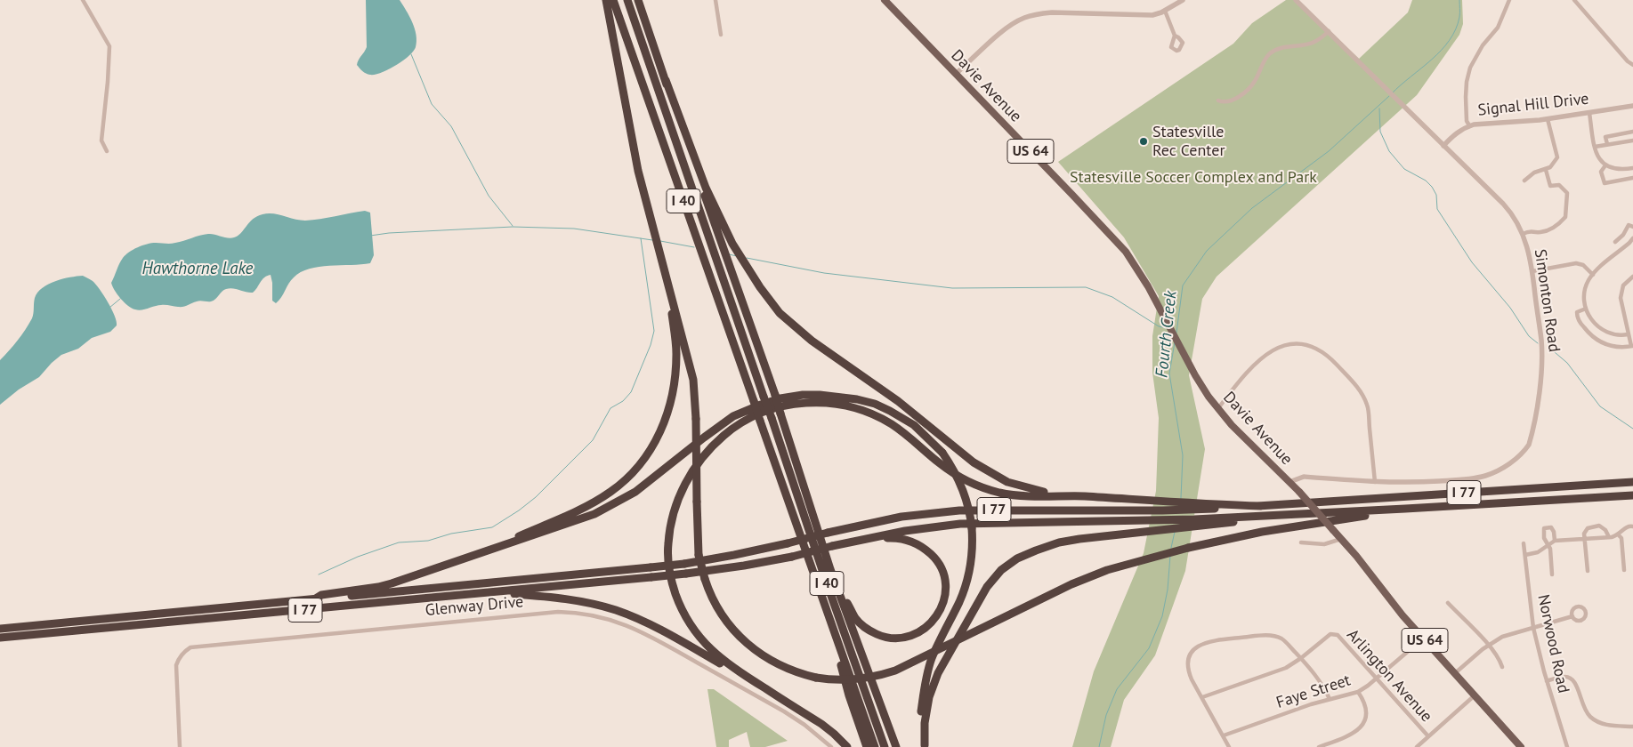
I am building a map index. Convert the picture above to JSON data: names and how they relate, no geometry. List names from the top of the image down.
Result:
{
  "streets": {
    "highway": ["I 40", "I 77"],
    "main road": ["Davie Avenue", "US 64"],
    "street": [
      "Signal Hill Drive",
      "Simonton Road",
      "Glenway Drive",
      "Norwood Road",
      "Arlington Avenue",
      "Faye Street"
    ]
  },
  "crossings": [
    ["Davie Avenue", "Simonton Road"],
    ["Davie Avenue", "Faye Street"],
    ["Signal Hill Drive", "Simonton Road"],
    ["Arlington Avenue", "Faye Street"]
  ],
  "water": ["Hawthorne Lake", "Fourth Creek"],
  "parks": ["Statesville Soccer Complex and Park"],
  "places": ["Statesville Rec Center"]
}
